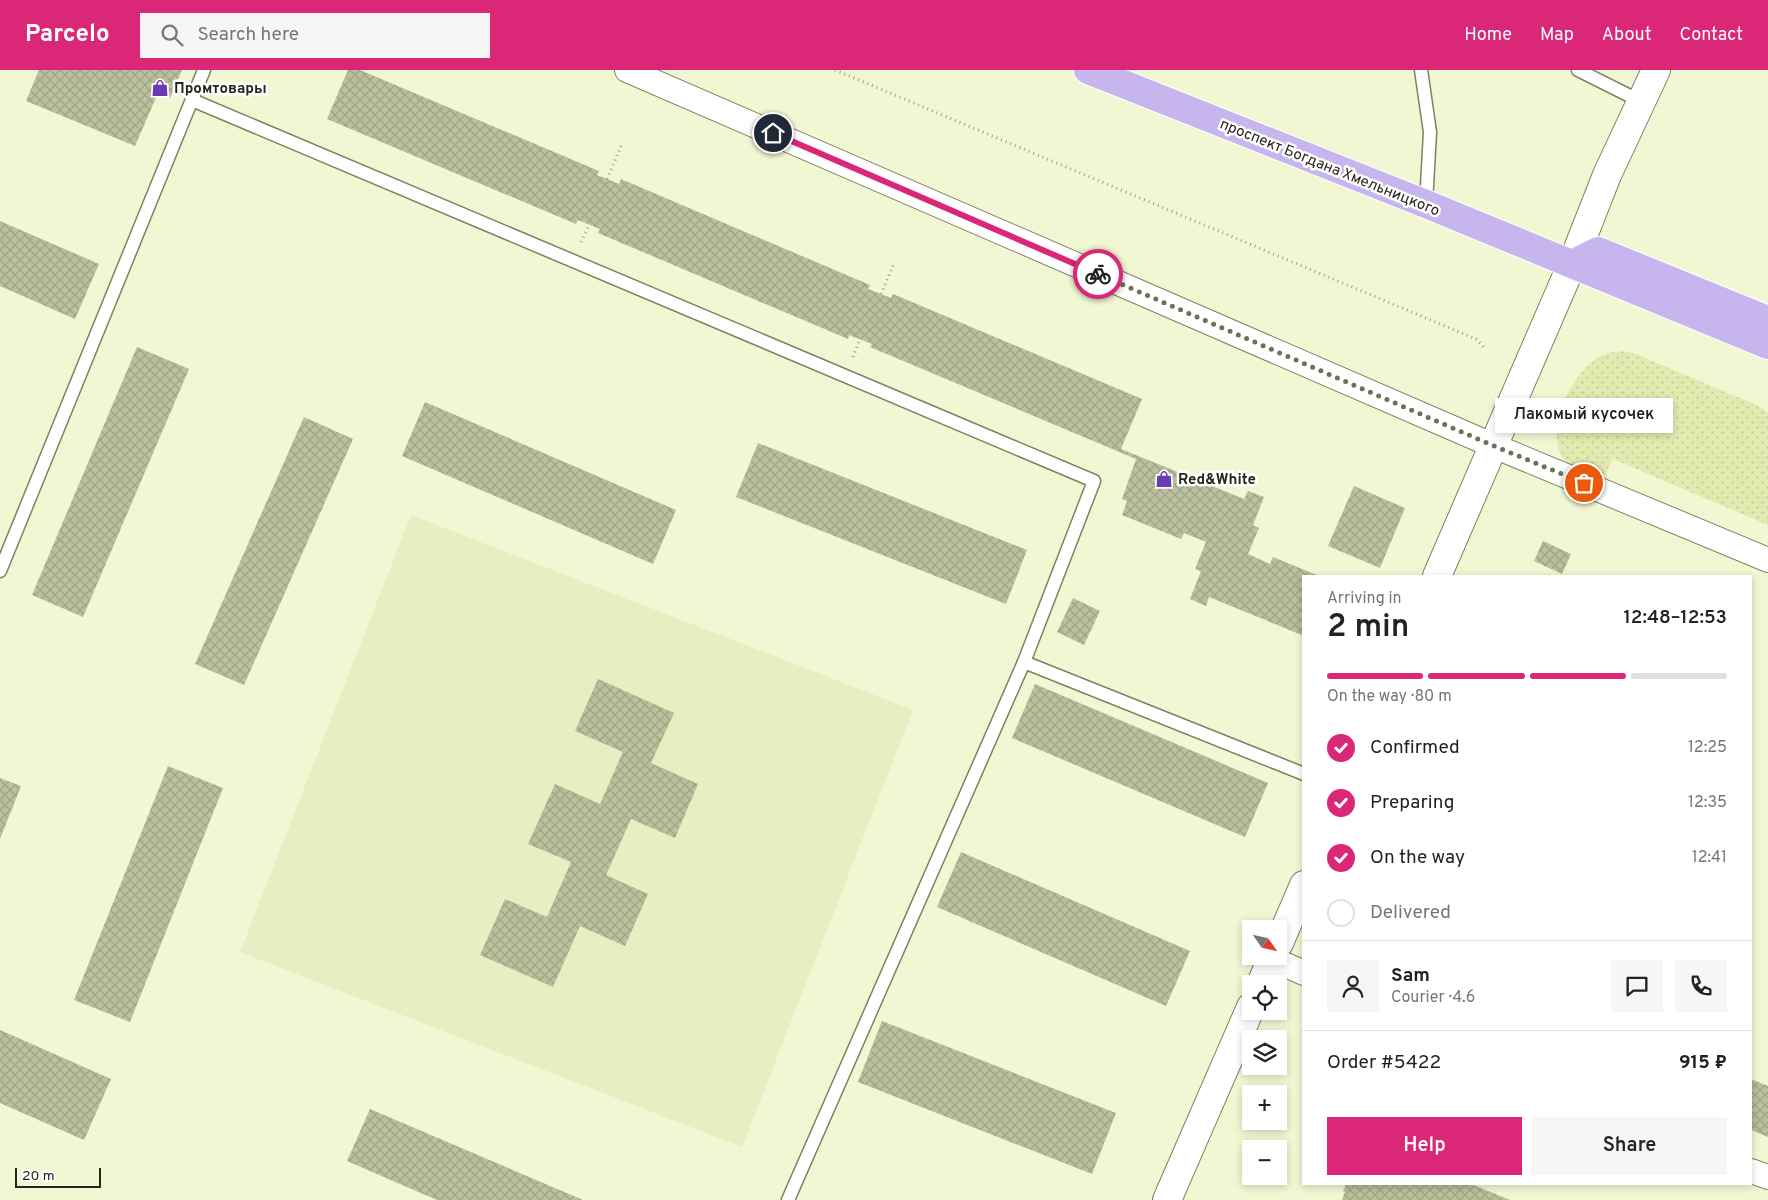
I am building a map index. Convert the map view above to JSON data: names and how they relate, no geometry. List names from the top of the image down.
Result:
{
  "streets": {
    "main road": ["проспект Богдана Хмельницкого"]
  },
  "places": {
    "shop": ["Промтовары", "Red&White"],
    "other": ["Лакомый кусочек"]
  },
  "scale_bar": "20 m",
  "north": "bottom right",
  "page": {
    "header": "Parcelo",
    "search": "Search here",
    "nav": [
      "Home",
      "Map",
      "About",
      "Contact"
    ],
    "bubble": "Лакомый кусочек",
    "heading": ["2 min", "Arriving in", "12:48–12:53"],
    "panel": [
      "Sam",
      "Courier · 4.6",
      "Order #5422",
      "915 ₽"
    ],
    "bar": "On the way · 80 m",
    "list": [
      ["Confirmed", "12:25"],
      ["Preparing", "12:35"],
      ["On the way", "12:41"],
      "Delivered"
    ],
    "map_buttons": ["+", "−"],
    "buttons": ["Help", "Share"],
    "scale": "20 m"
  }
}
